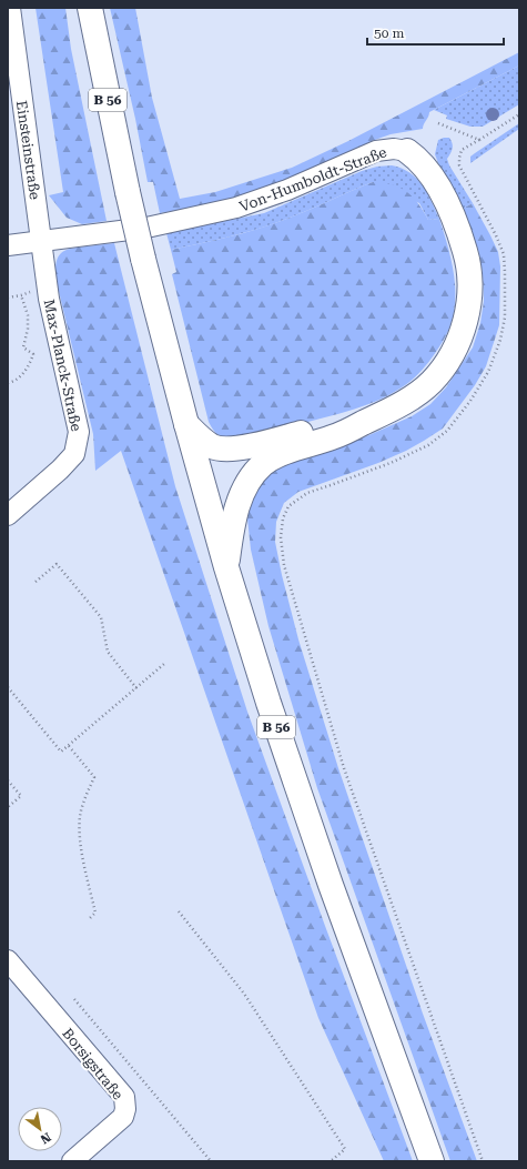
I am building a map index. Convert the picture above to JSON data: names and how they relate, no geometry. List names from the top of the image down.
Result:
{
  "streets": {
    "highway": ["B 56"],
    "street": [
      "Einsteinstraße",
      "Von-Humboldt-Straße",
      "Max-Planck-Straße",
      "Borsigstraße"
    ]
  },
  "crossings": [
    ["Einsteinstraße", "Von-Humboldt-Straße"],
    ["Einsteinstraße", "Max-Planck-Straße"],
    ["Von-Humboldt-Straße", "Max-Planck-Straße"]
  ],
  "scale_bar": "50 m",
  "north": "bottom right"
}
